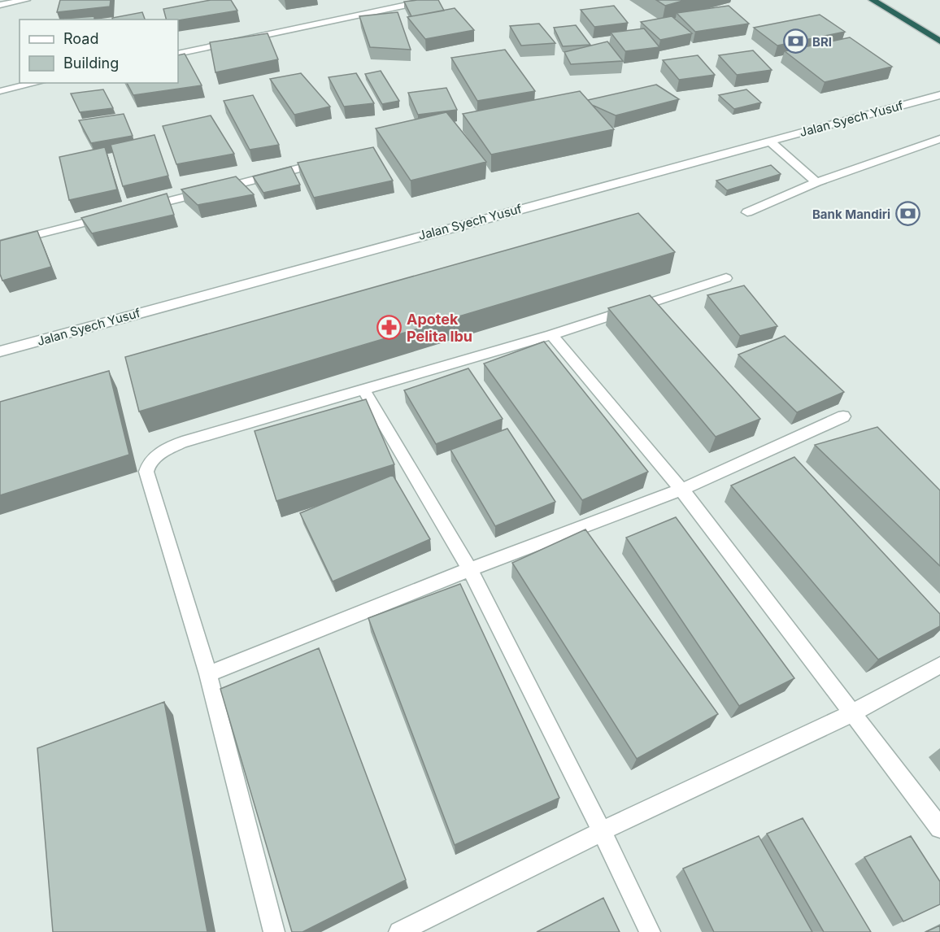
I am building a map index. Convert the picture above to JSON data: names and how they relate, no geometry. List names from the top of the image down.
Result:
{
  "streets": {
    "street": ["Jalan Syech Yusuf"]
  },
  "places": {
    "bank": ["BRI", "Bank Mandiri"],
    "pharmacy": ["Apotek Pelita Ibu"]
  },
  "legend": ["Road", "Building"]
}
